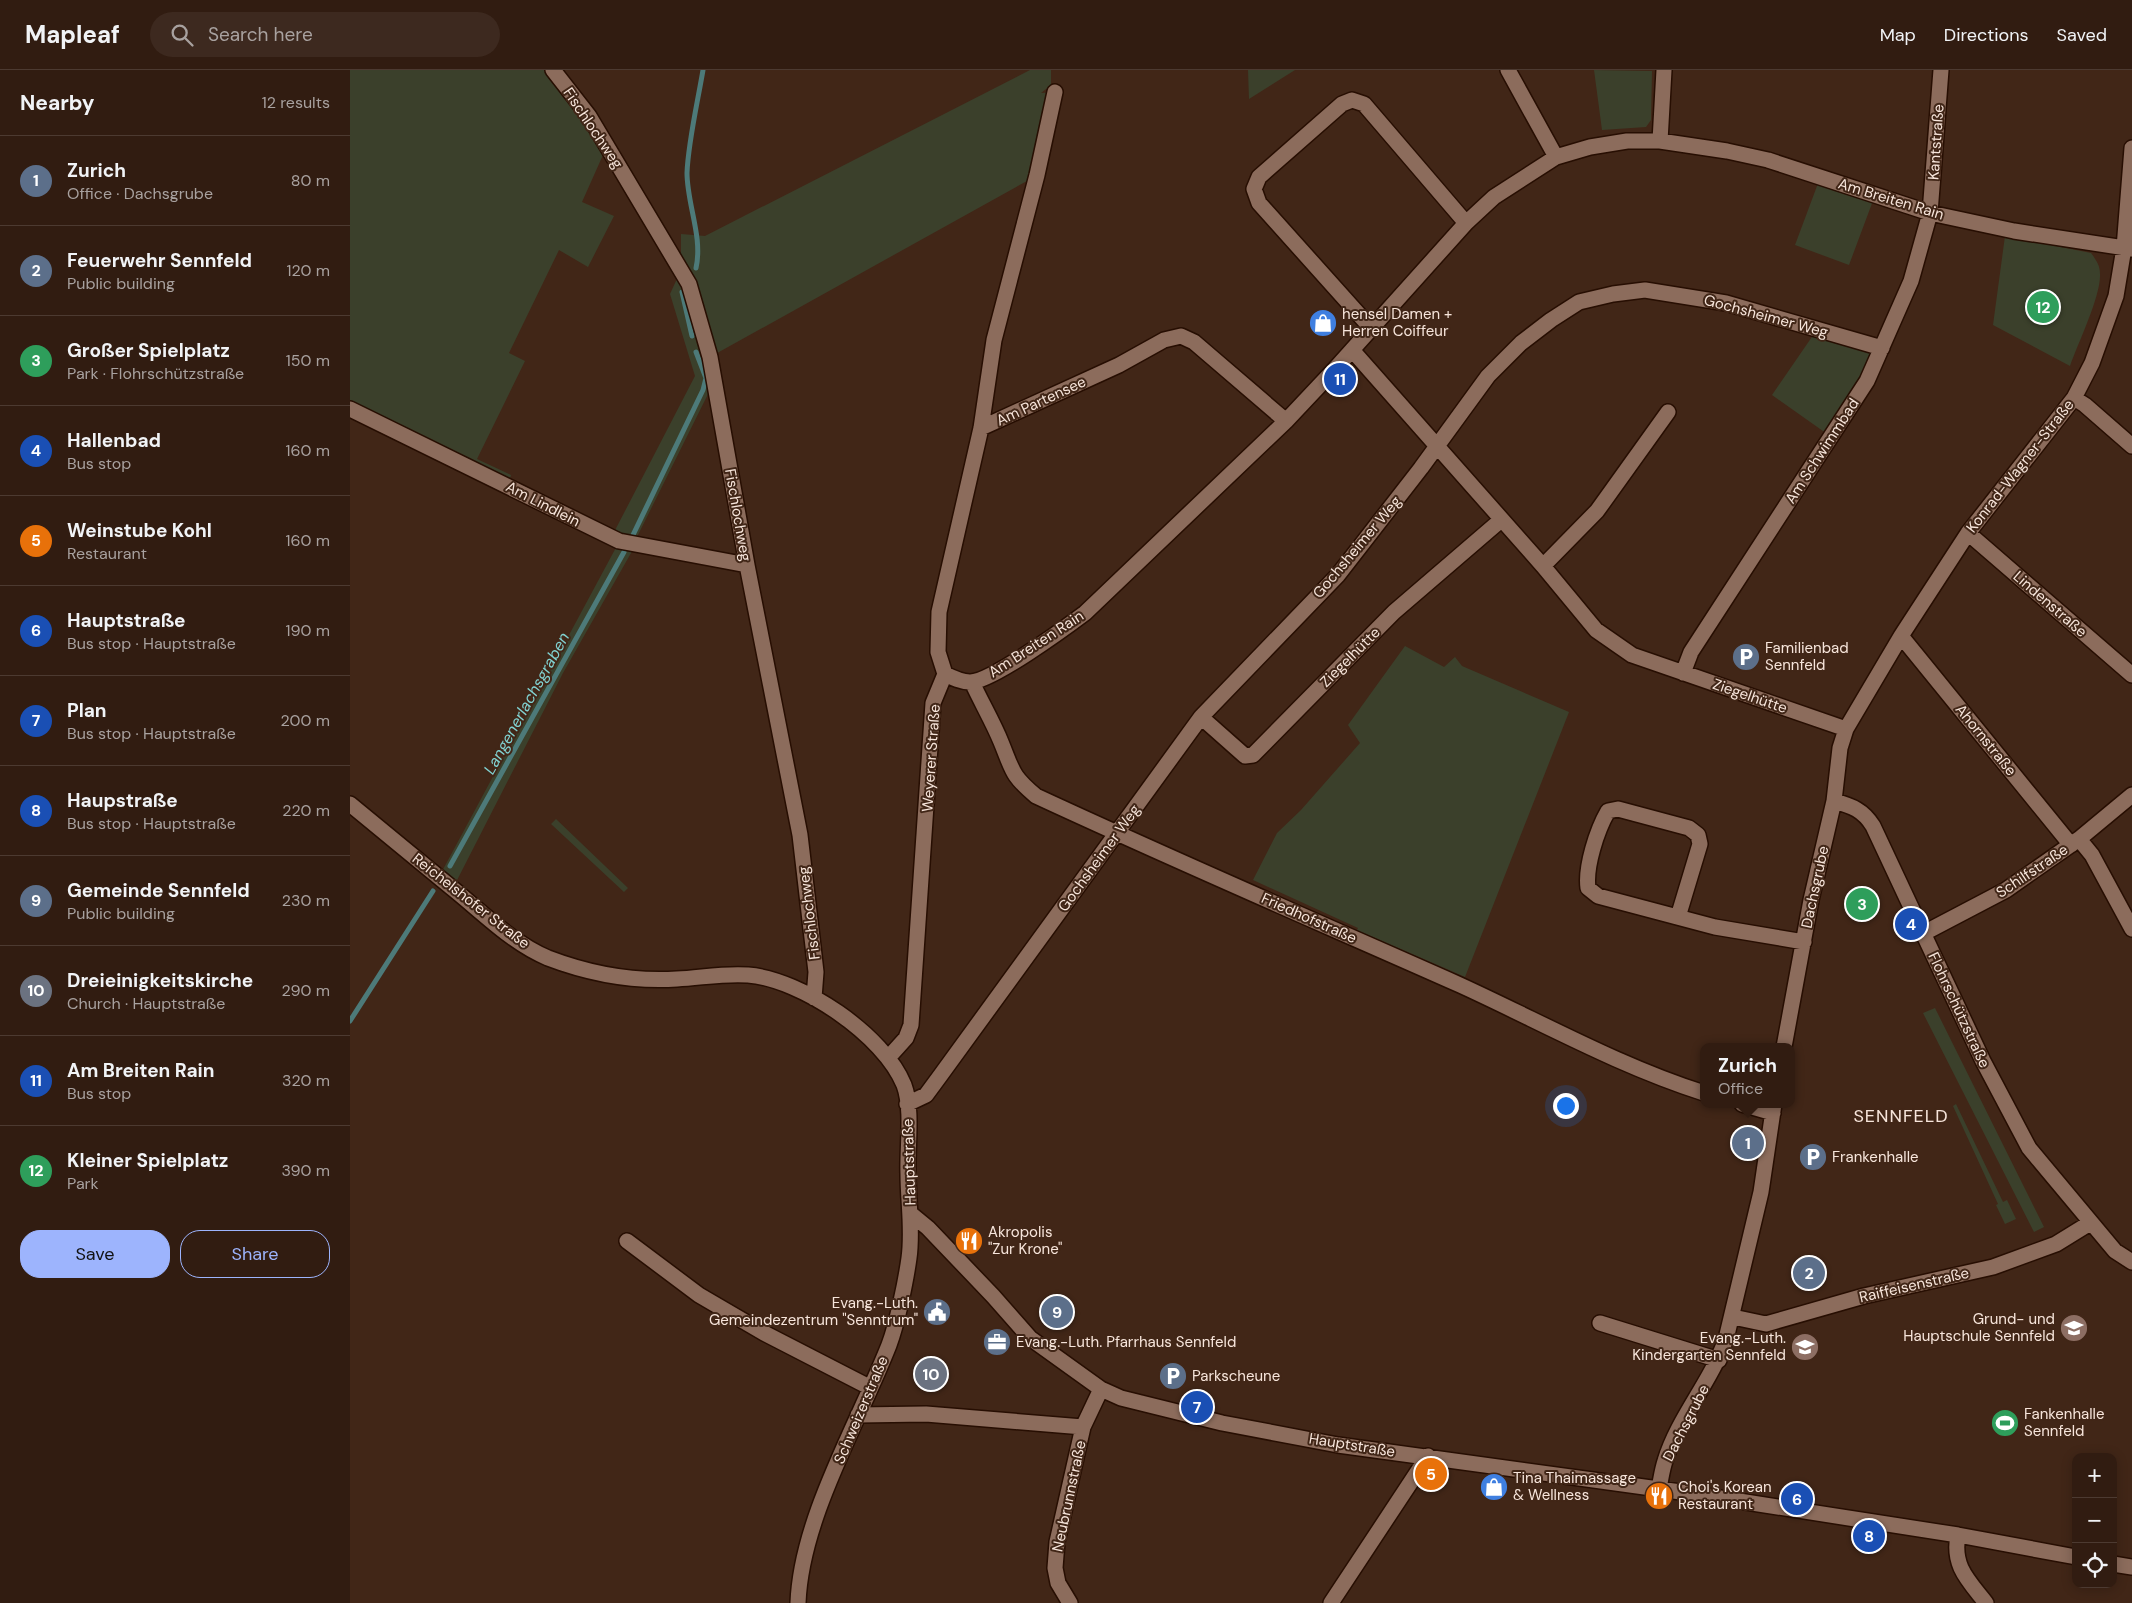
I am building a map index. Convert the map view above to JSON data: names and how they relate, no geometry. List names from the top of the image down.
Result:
{
  "streets": {
    "street": [
      "Fischlochweg",
      "Kantstraße",
      "Am Breiten Rain",
      "Gochsheimer Weg",
      "Am Partensee",
      "Am Schwimmbad",
      "Konrad-Wagner-Straße",
      "Am Lindlein",
      "Lindenstraße",
      "Ziegelhütte",
      "Ahornstraße",
      "Weyerer Straße",
      "Schilfstraße",
      "Dachsgrube",
      "Reichelshofer Straße",
      "Friedhofstraße",
      "Flohrschützstraße",
      "Hauptstraße",
      "Raiffeisenstraße",
      "Schweizerstraße",
      "Neubrunnstraße"
    ]
  },
  "crossings": [
    ["Fischlochweg", "Am Lindlein"],
    ["Fischlochweg", "Reichelshofer Straße"],
    ["Kantstraße", "Am Breiten Rain"],
    ["Kantstraße", "Am Schwimmbad"],
    ["Am Breiten Rain", "Am Partensee"],
    ["Am Breiten Rain", "Am Schwimmbad"],
    ["Am Breiten Rain", "Konrad-Wagner-Straße"],
    ["Am Breiten Rain", "Ziegelhütte"],
    ["Am Breiten Rain", "Weyerer Straße"],
    ["Am Breiten Rain", "Friedhofstraße"],
    ["Gochsheimer Weg", "Am Schwimmbad"],
    ["Gochsheimer Weg", "Ziegelhütte"],
    ["Gochsheimer Weg", "Friedhofstraße"],
    ["Gochsheimer Weg", "Hauptstraße"],
    ["Am Schwimmbad", "Ziegelhütte"],
    ["Konrad-Wagner-Straße", "Lindenstraße"],
    ["Konrad-Wagner-Straße", "Ziegelhütte"],
    ["Konrad-Wagner-Straße", "Ahornstraße"],
    ["Konrad-Wagner-Straße", "Dachsgrube"],
    ["Ziegelhütte", "Dachsgrube"],
    ["Ahornstraße", "Schilfstraße"],
    ["Weyerer Straße", "Reichelshofer Straße"],
    ["Schilfstraße", "Flohrschützstraße"],
    ["Dachsgrube", "Flohrschützstraße"],
    ["Dachsgrube", "Hauptstraße"],
    ["Dachsgrube", "Raiffeisenstraße"],
    ["Reichelshofer Straße", "Hauptstraße"],
    ["Flohrschützstraße", "Raiffeisenstraße"],
    ["Hauptstraße", "Schweizerstraße"],
    ["Hauptstraße", "Neubrunnstraße"]
  ],
  "districts": ["SENNFELD"],
  "water": ["Langenerlachsgraben"],
  "places": {
    "shop": ["hensel Damen + Herren Coiffeur", "Tina Thaimassage & Wellness"],
    "parking": ["Familienbad Sennfeld", "Frankenhalle", "Parkscheune"],
    "restaurant": ["Akropolis \"Zur Krone\"", "Choi's Korean Restaurant"],
    "public building": ["Evang.-Luth. Gemeindezentrum \"Senntrum\""],
    "school or university": ["Grund- und Hauptschule Sennfeld", "Evang.-Luth. Kindergarten Sennfeld"],
    "office": ["Evang.-Luth. Pfarrhaus Sennfeld"],
    "sports": ["Fankenhalle Sennfeld"]
  },
  "page": {
    "header": "Mapleaf",
    "search": "Search here",
    "nav": ["Map", "Directions", "Saved"],
    "heading": ["Nearby", "12 results"],
    "list": [
      {
        "mark": "1",
        "name": "Zurich",
        "note": "Office · Dachsgrube",
        "value": "80 m"
      },
      {
        "mark": "2",
        "name": "Feuerwehr Sennfeld",
        "note": "Public building",
        "value": "120 m"
      },
      {
        "mark": "3",
        "name": "Großer Spielplatz",
        "note": "Park · Flohrschützstraße",
        "value": "150 m"
      },
      {
        "mark": "4",
        "name": "Hallenbad",
        "note": "Bus stop",
        "value": "160 m"
      },
      {
        "mark": "5",
        "name": "Weinstube Kohl",
        "note": "Restaurant",
        "value": "160 m"
      },
      {
        "mark": "6",
        "name": "Hauptstraße",
        "note": "Bus stop · Hauptstraße",
        "value": "190 m"
      },
      {
        "mark": "7",
        "name": "Plan",
        "note": "Bus stop · Hauptstraße",
        "value": "200 m"
      },
      {
        "mark": "8",
        "name": "Haupstraße",
        "note": "Bus stop · Hauptstraße",
        "value": "220 m"
      },
      {
        "mark": "9",
        "name": "Gemeinde Sennfeld",
        "note": "Public building",
        "value": "230 m"
      },
      {
        "mark": "10",
        "name": "Dreieinigkeitskirche",
        "note": "Church · Hauptstraße",
        "value": "290 m"
      },
      {
        "mark": "11",
        "name": "Am Breiten Rain",
        "note": "Bus stop",
        "value": "320 m"
      },
      {
        "mark": "12",
        "name": "Kleiner Spielplatz",
        "note": "Park",
        "value": "390 m"
      }
    ],
    "pins": [
      "12",
      "11",
      "3",
      "4",
      "1",
      "2",
      "9",
      "10",
      "7",
      "5",
      "6",
      "8"
    ],
    "popup": ["Zurich", "Office"],
    "buttons": ["Save", "Share"],
    "map_buttons": ["+", "−"]
  }
}
